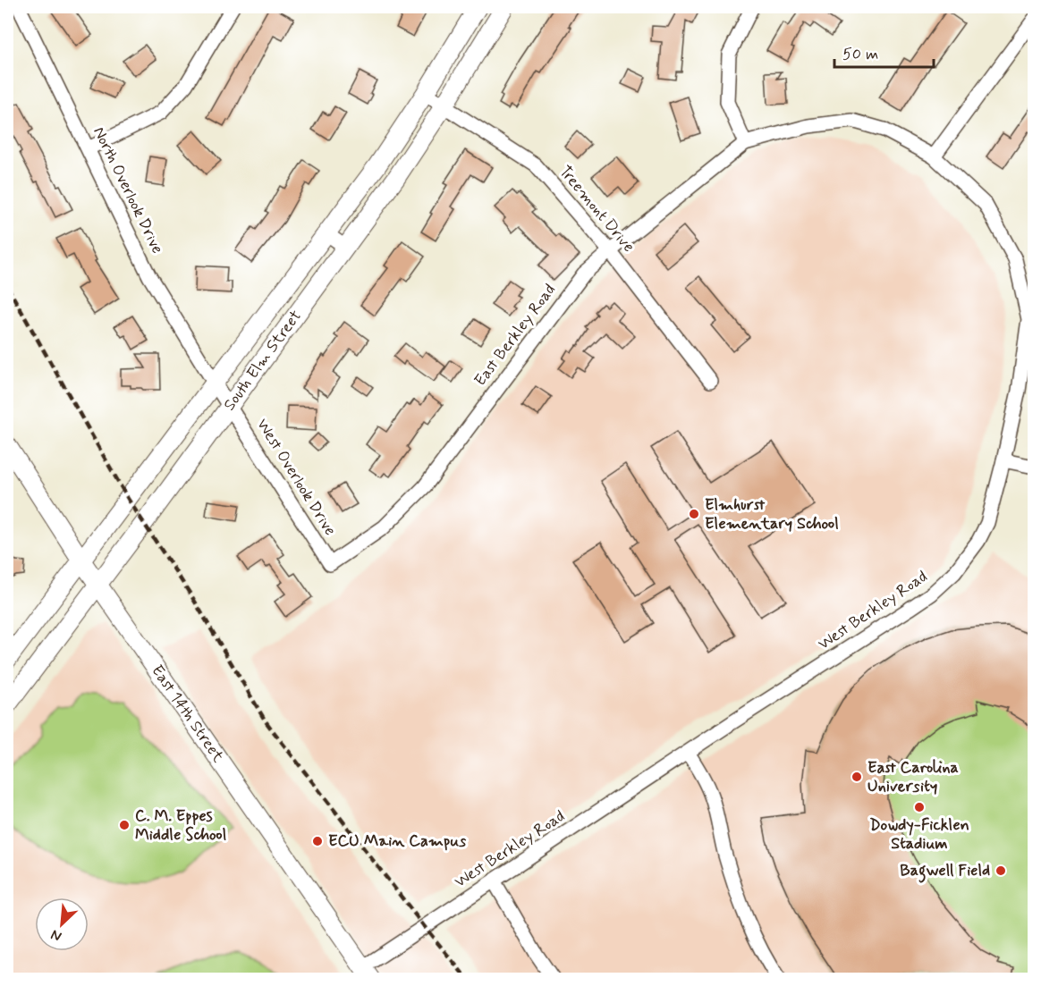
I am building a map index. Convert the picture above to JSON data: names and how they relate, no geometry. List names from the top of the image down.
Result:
{
  "streets": {
    "street": [
      "North Overlook Drive",
      "Treemont Drive",
      "East Berkley Road",
      "South Elm Street",
      "West Overlook Drive",
      "West Berkley Road",
      "East 14th Street"
    ]
  },
  "crossings": [
    ["North Overlook Drive", "South Elm Street"],
    ["North Overlook Drive", "West Overlook Drive"],
    ["Treemont Drive", "East Berkley Road"],
    ["Treemont Drive", "South Elm Street"],
    ["East Berkley Road", "West Overlook Drive"],
    ["East Berkley Road", "West Berkley Road"],
    ["South Elm Street", "West Overlook Drive"],
    ["South Elm Street", "East 14th Street"],
    ["West Berkley Road", "East 14th Street"]
  ],
  "places": [
    "Elmhurst Elementary School",
    "East Carolina University",
    "Dowdy-Ficklen Stadium",
    "C. M. Eppes Middle School",
    "ECU Main Campus",
    "Bagwell Field"
  ],
  "scale_bar": "50 m",
  "north": "bottom left"
}
